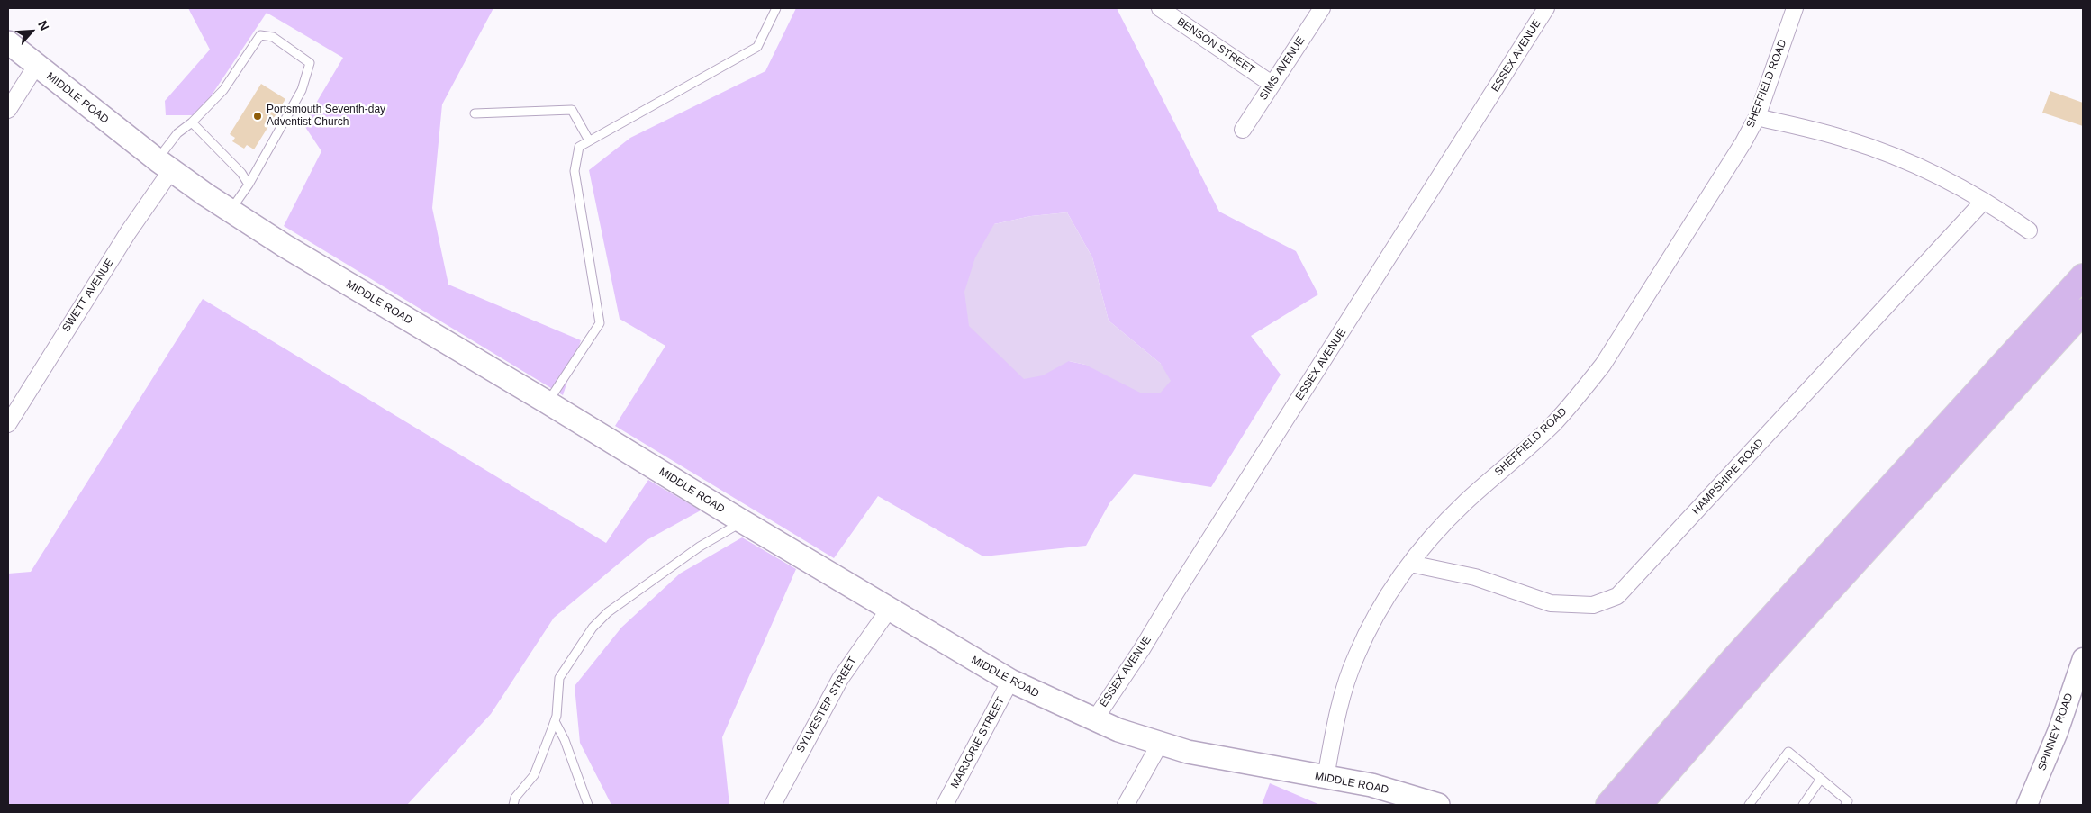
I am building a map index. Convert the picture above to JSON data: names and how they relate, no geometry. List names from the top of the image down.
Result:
{
  "streets": {
    "main road": ["MIDDLE ROAD"],
    "street": [
      "BENSON STREET",
      "ESSEX AVENUE",
      "SIMS AVENUE",
      "SHEFFIELD ROAD",
      "SWETT AVENUE",
      "HAMPSHIRE ROAD",
      "SYLVESTER STREET",
      "SPINNEY ROAD",
      "MARJORIE STREET"
    ]
  },
  "crossings": [
    ["BENSON STREET", "SIMS AVENUE"],
    ["ESSEX AVENUE", "MIDDLE ROAD"],
    ["SHEFFIELD ROAD", "MIDDLE ROAD"],
    ["SHEFFIELD ROAD", "HAMPSHIRE ROAD"],
    ["MIDDLE ROAD", "SWETT AVENUE"],
    ["MIDDLE ROAD", "SYLVESTER STREET"],
    ["MIDDLE ROAD", "MARJORIE STREET"]
  ],
  "places": ["Portsmouth Seventh-day Adventist Church"],
  "north": "top right"
}
